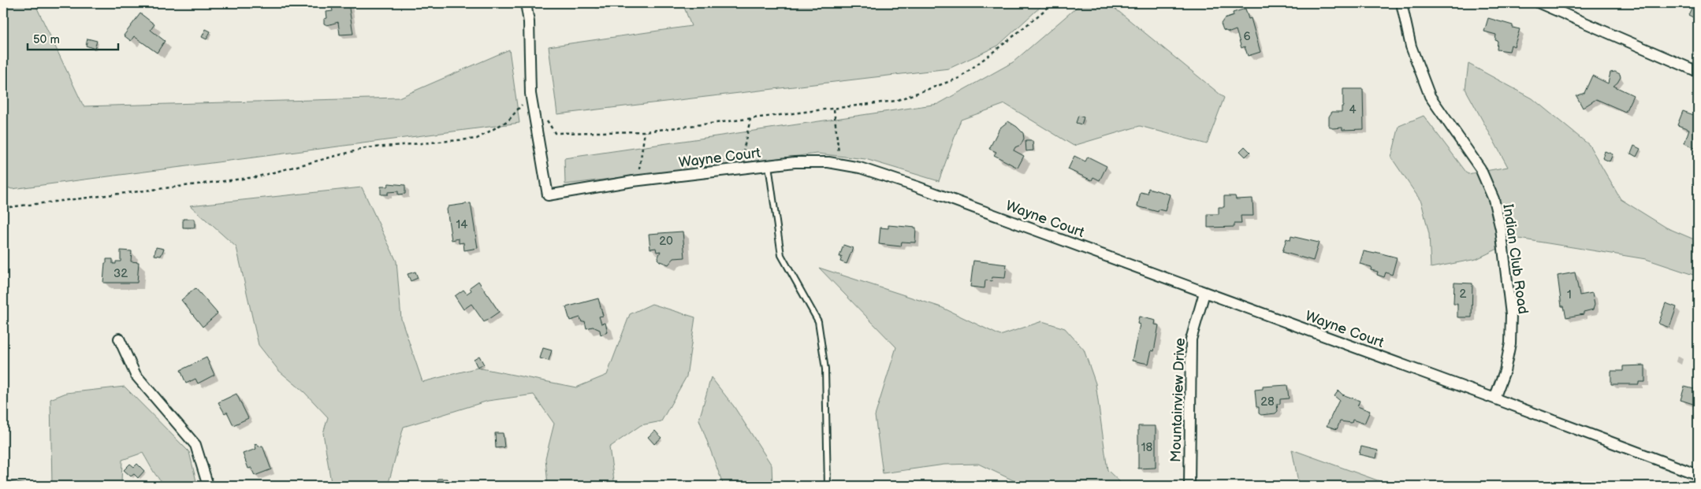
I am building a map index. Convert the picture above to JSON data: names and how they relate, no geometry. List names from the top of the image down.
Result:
{
  "streets": {
    "street": ["Wayne Court", "Indian Club Road", "Mountainview Drive"]
  },
  "crossings": [
    ["Wayne Court", "Indian Club Road"],
    ["Wayne Court", "Mountainview Drive"]
  ],
  "house_numbers": [
    "6",
    "4",
    "14",
    "20",
    "32",
    "2",
    "1",
    "28",
    "18"
  ],
  "scale_bar": "50 m"
}
